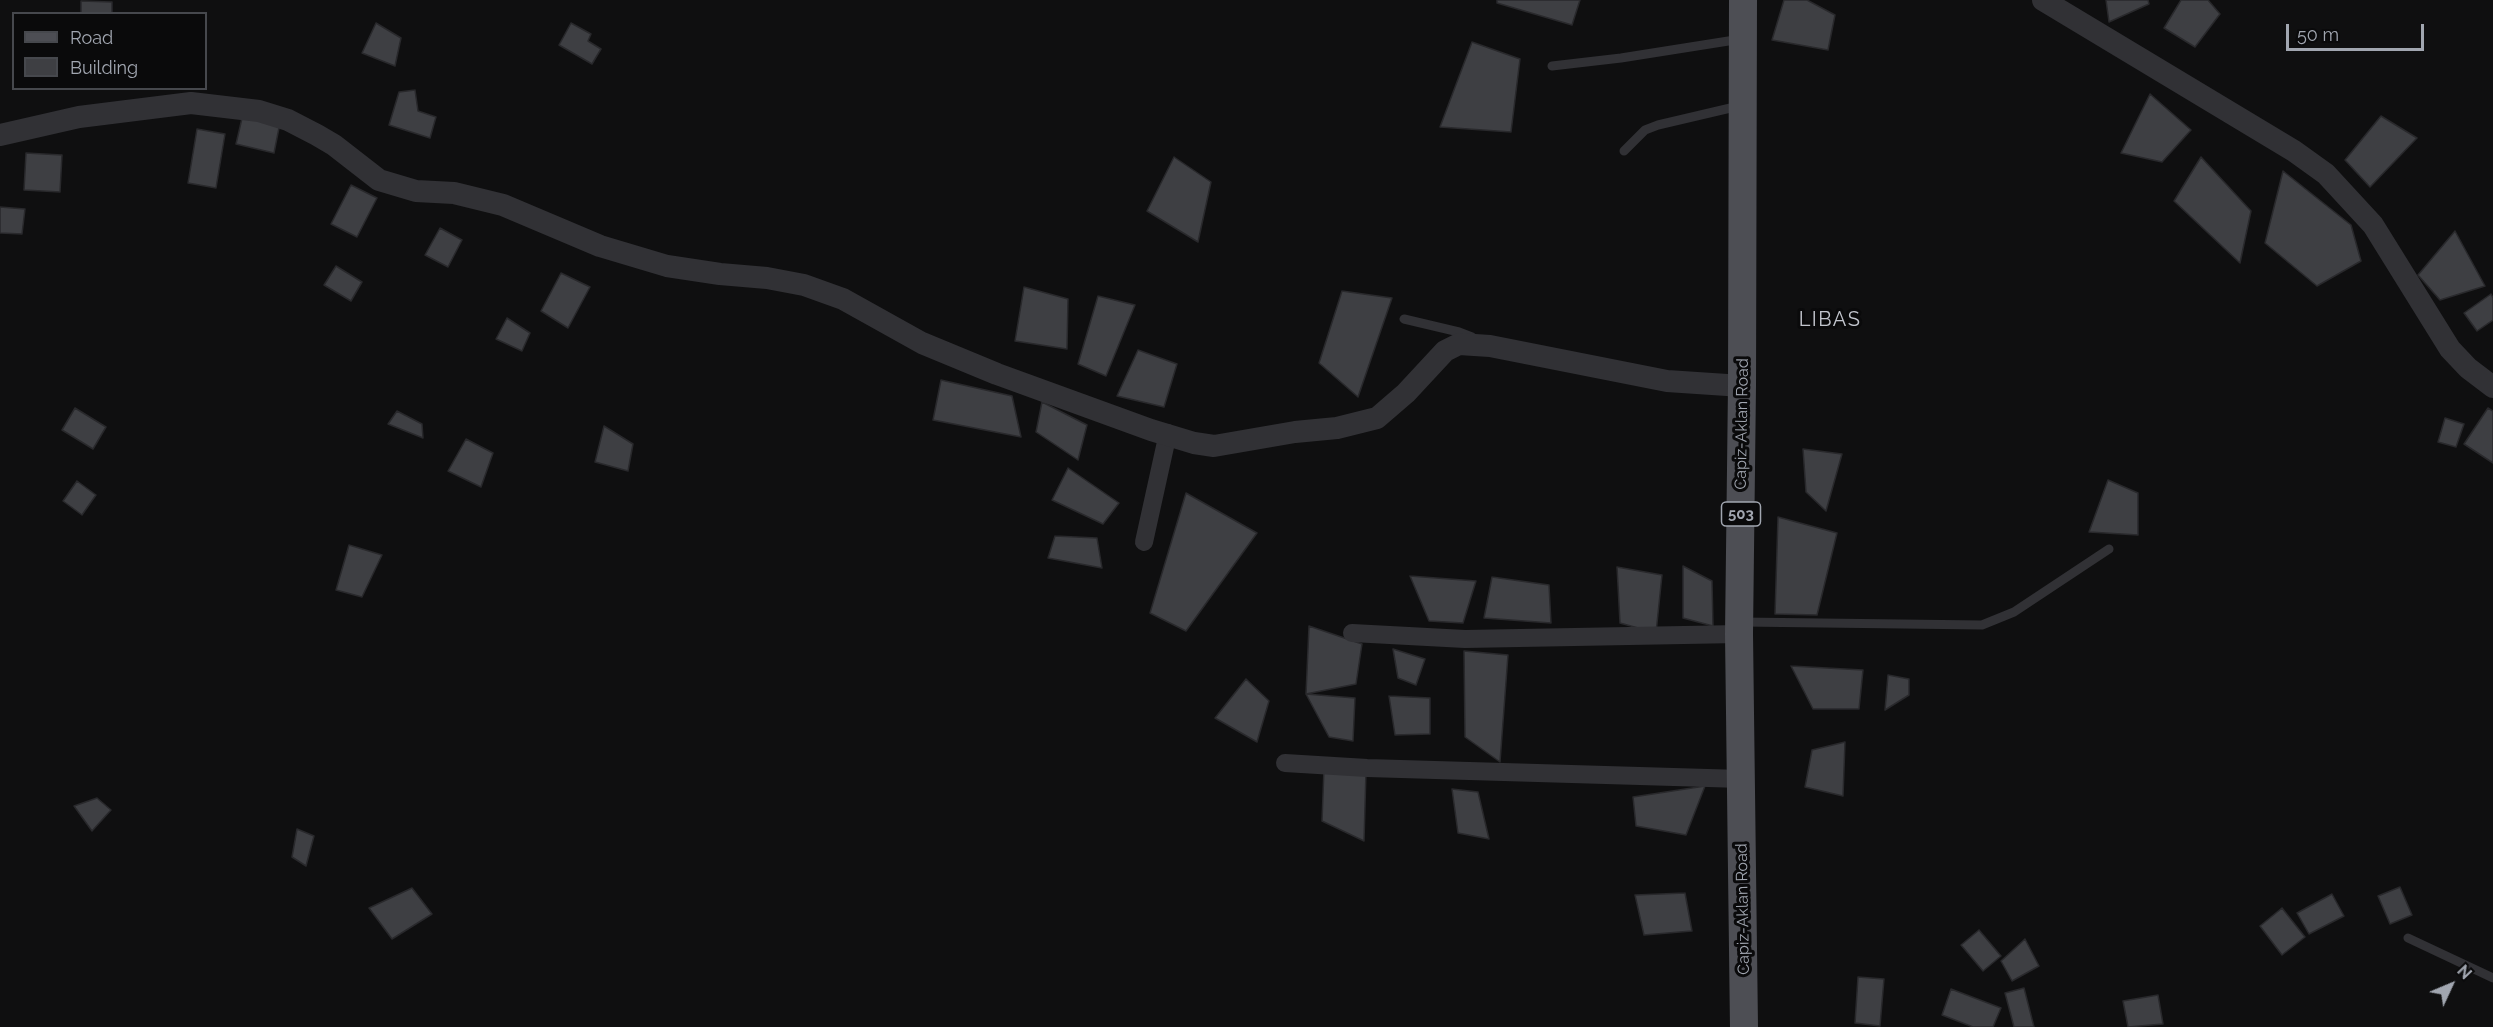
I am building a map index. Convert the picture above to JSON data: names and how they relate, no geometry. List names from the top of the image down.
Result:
{
  "streets": {
    "main road": ["Capiz-Aklan Road", "503"]
  },
  "districts": ["LIBAS"],
  "legend": ["Road", "Building"],
  "scale_bar": "50 m",
  "north": "top right"
}
